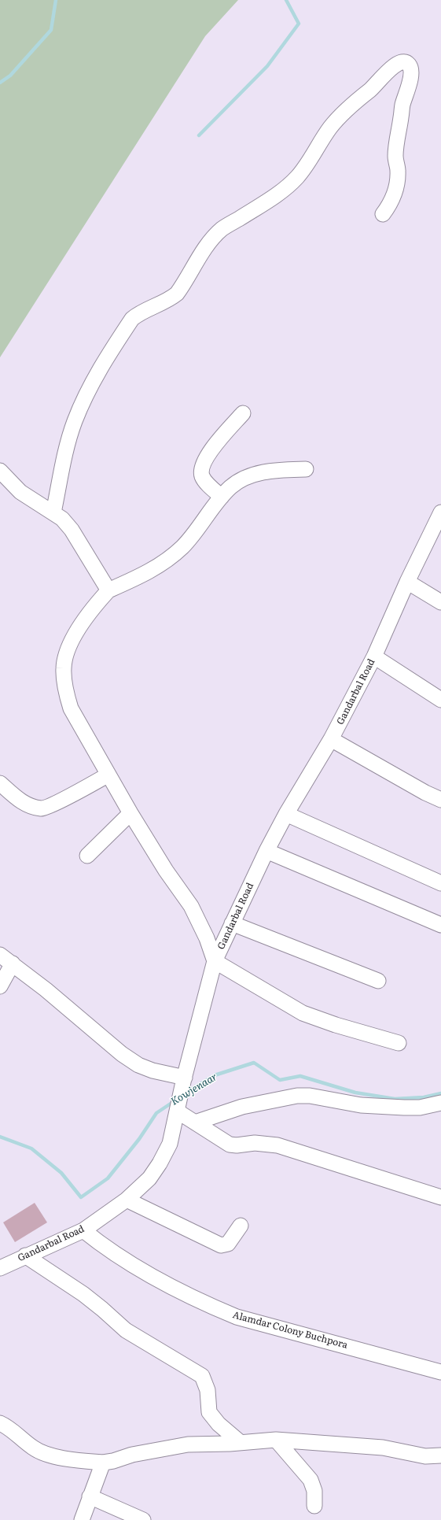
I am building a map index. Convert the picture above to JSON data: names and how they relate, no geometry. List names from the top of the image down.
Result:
{
  "streets": {
    "street": ["Gandarbal Road", "Alamdar Colony Buchpora"]
  },
  "crossings": [
    ["Gandarbal Road", "Alamdar Colony Buchpora"]
  ],
  "water": ["Kowjenaar"]
}
